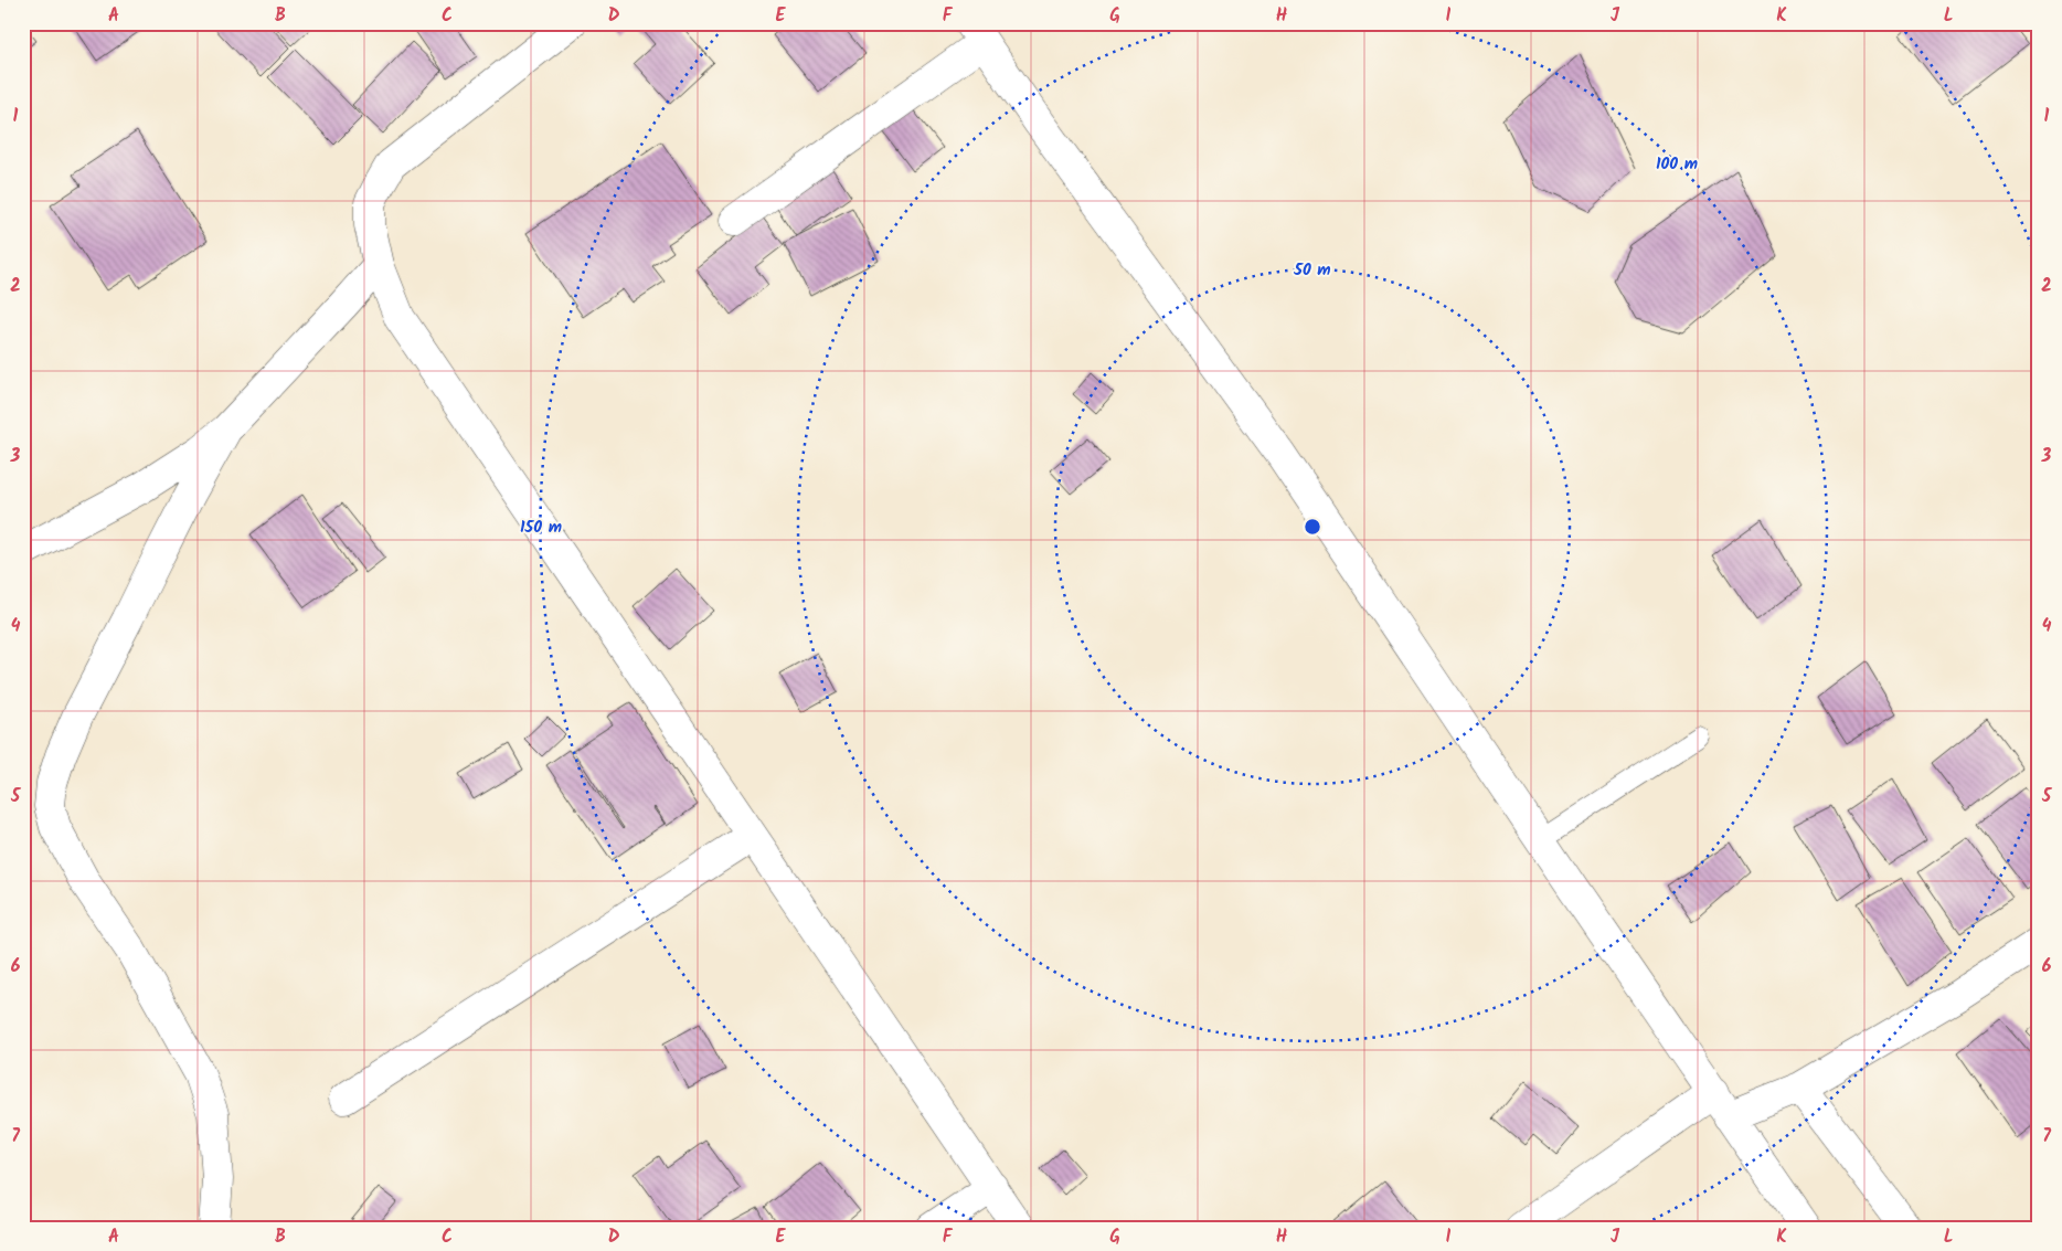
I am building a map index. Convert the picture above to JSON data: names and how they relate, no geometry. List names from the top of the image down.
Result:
{
  "grid": {
    "columns": [
      "A",
      "B",
      "C",
      "D",
      "E",
      "F",
      "G",
      "H",
      "I",
      "J",
      "K",
      "L"
    ],
    "rows": [
      "1",
      "2",
      "3",
      "4",
      "5",
      "6",
      "7"
    ]
  },
  "rings": ["100 m", "50 m", "150 m"]
}
